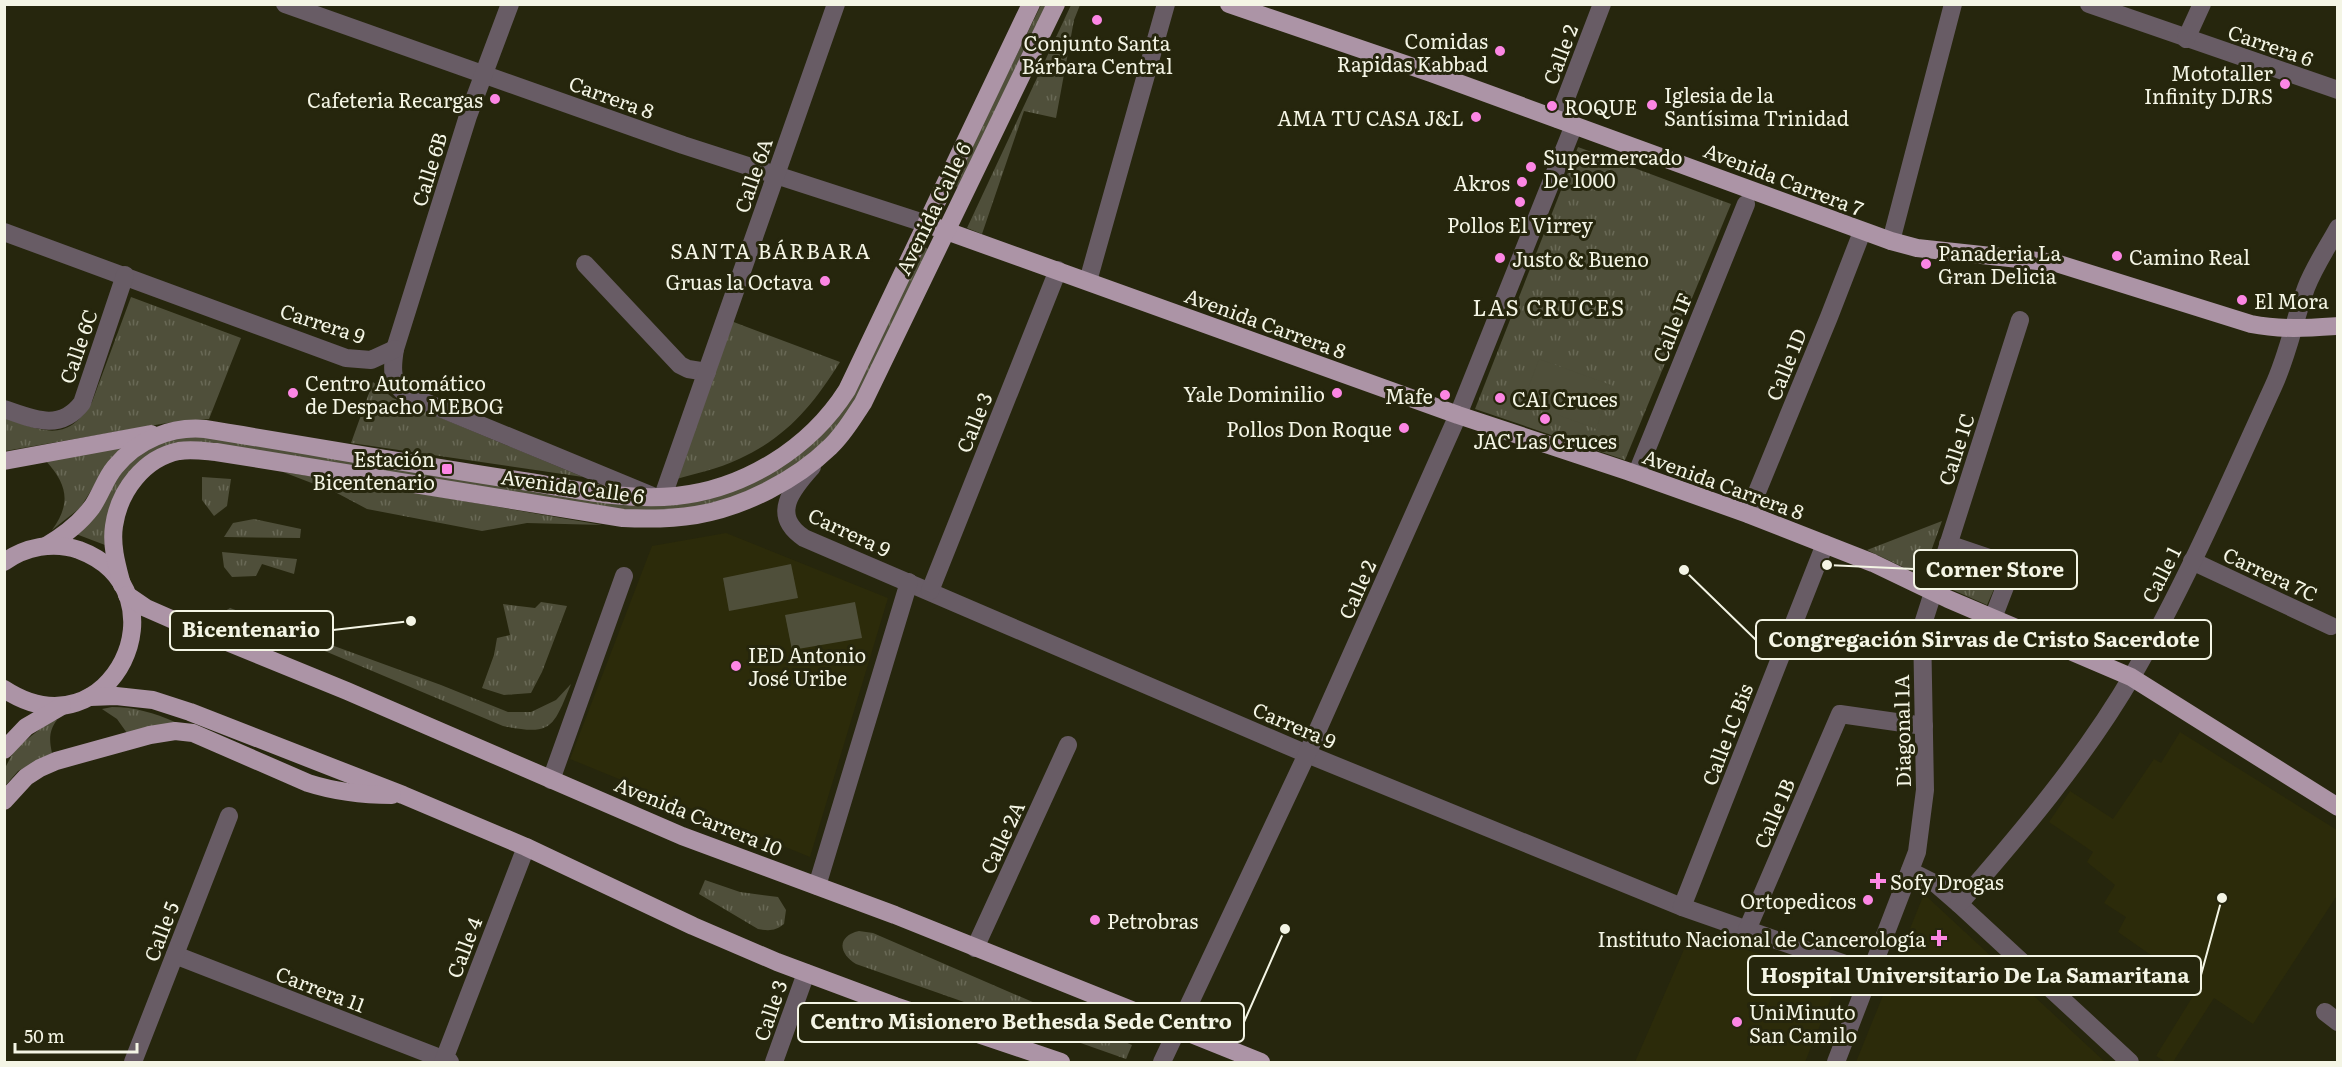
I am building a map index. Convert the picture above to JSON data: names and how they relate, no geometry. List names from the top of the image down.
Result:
{
  "streets": {
    "main road": [
      "Avenida Carrera 7",
      "Avenida Calle 6",
      "Avenida Carrera 8",
      "Avenida Carrera 10"
    ],
    "street": [
      "Carrera 6",
      "Calle 2",
      "Carrera 8",
      "Calle 6B",
      "Calle 6A",
      "Carrera 9",
      "Calle 1F",
      "Calle 6C",
      "Calle 1D",
      "Calle 3",
      "Calle 1C",
      "Carrera 7C",
      "Calle 1",
      "Diagonal 1A",
      "Calle 1C Bis",
      "Calle 1B",
      "Calle 2A",
      "Calle 5",
      "Calle 4",
      "Carrera 11"
    ]
  },
  "crossings": [
    ["Calle 2", "Avenida Carrera 7"],
    ["Calle 2", "Carrera 9"],
    ["Calle 2", "Avenida Carrera 8"],
    ["Calle 2", "Avenida Carrera 10"],
    ["Carrera 8", "Calle 6B"],
    ["Carrera 8", "Calle 6A"],
    ["Carrera 8", "Avenida Calle 6"],
    ["Carrera 8", "Avenida Carrera 8"],
    ["Calle 6B", "Carrera 9"],
    ["Calle 6A", "Avenida Calle 6"],
    ["Avenida Carrera 7", "Calle 1D"],
    ["Avenida Carrera 7", "Calle 1"],
    ["Avenida Calle 6", "Carrera 9"],
    ["Avenida Calle 6", "Avenida Carrera 8"],
    ["Avenida Calle 6", "Avenida Carrera 10"],
    ["Carrera 9", "Calle 6C"],
    ["Carrera 9", "Calle 3"],
    ["Carrera 9", "Calle 1C Bis"],
    ["Carrera 9", "Calle 1B"],
    ["Avenida Carrera 8", "Calle 1F"],
    ["Avenida Carrera 8", "Calle 1D"],
    ["Avenida Carrera 8", "Calle 3"],
    ["Avenida Carrera 8", "Calle 1C"],
    ["Avenida Carrera 8", "Calle 1"],
    ["Avenida Carrera 8", "Diagonal 1A"],
    ["Avenida Carrera 8", "Calle 1C Bis"],
    ["Calle 1C", "Diagonal 1A"],
    ["Carrera 7C", "Calle 1"],
    ["Diagonal 1A", "Calle 1B"],
    ["Avenida Carrera 10", "Calle 2A"],
    ["Calle 5", "Carrera 11"],
    ["Calle 4", "Carrera 11"]
  ],
  "districts": ["SANTA BÁRBARA", "LAS CRUCES"],
  "places": {
    "other": [
      "Conjunto Santa Bárbara Central",
      "Comidas Rapidas Kabbad",
      "Mototaller Infinity DJRS",
      "Cafeteria Recargas",
      "Iglesia de la Santísima Trinidad",
      "ROQUE",
      "AMA TU CASA J&L",
      "Supermercado De 1000",
      "Akros",
      "Pollos El Virrey",
      "Camino Real",
      "Justo & Bueno",
      "Panaderia La Gran Delicia",
      "Gruas la Octava",
      "El Mora",
      "Centro Automático de Despacho MEBOG",
      "Yale Dominilio",
      "Mafe",
      "CAI Cruces",
      "JAC Las Cruces",
      "Pollos Don Roque",
      "Corner Store",
      "Congregación Sirvas de Cristo Sacerdote",
      "Bicentenario",
      "IED Antonio José Uribe",
      "Hospital Universitario De La Samaritana",
      "Ortopedicos",
      "Petrobras",
      "Centro Misionero Bethesda Sede Centro",
      "UniMinuto San Camilo"
    ],
    "transit": ["Estación Bicentenario"],
    "health": ["Sofy Drogas", "Instituto Nacional de Cancerología"]
  },
  "scale_bar": "50 m"
}
